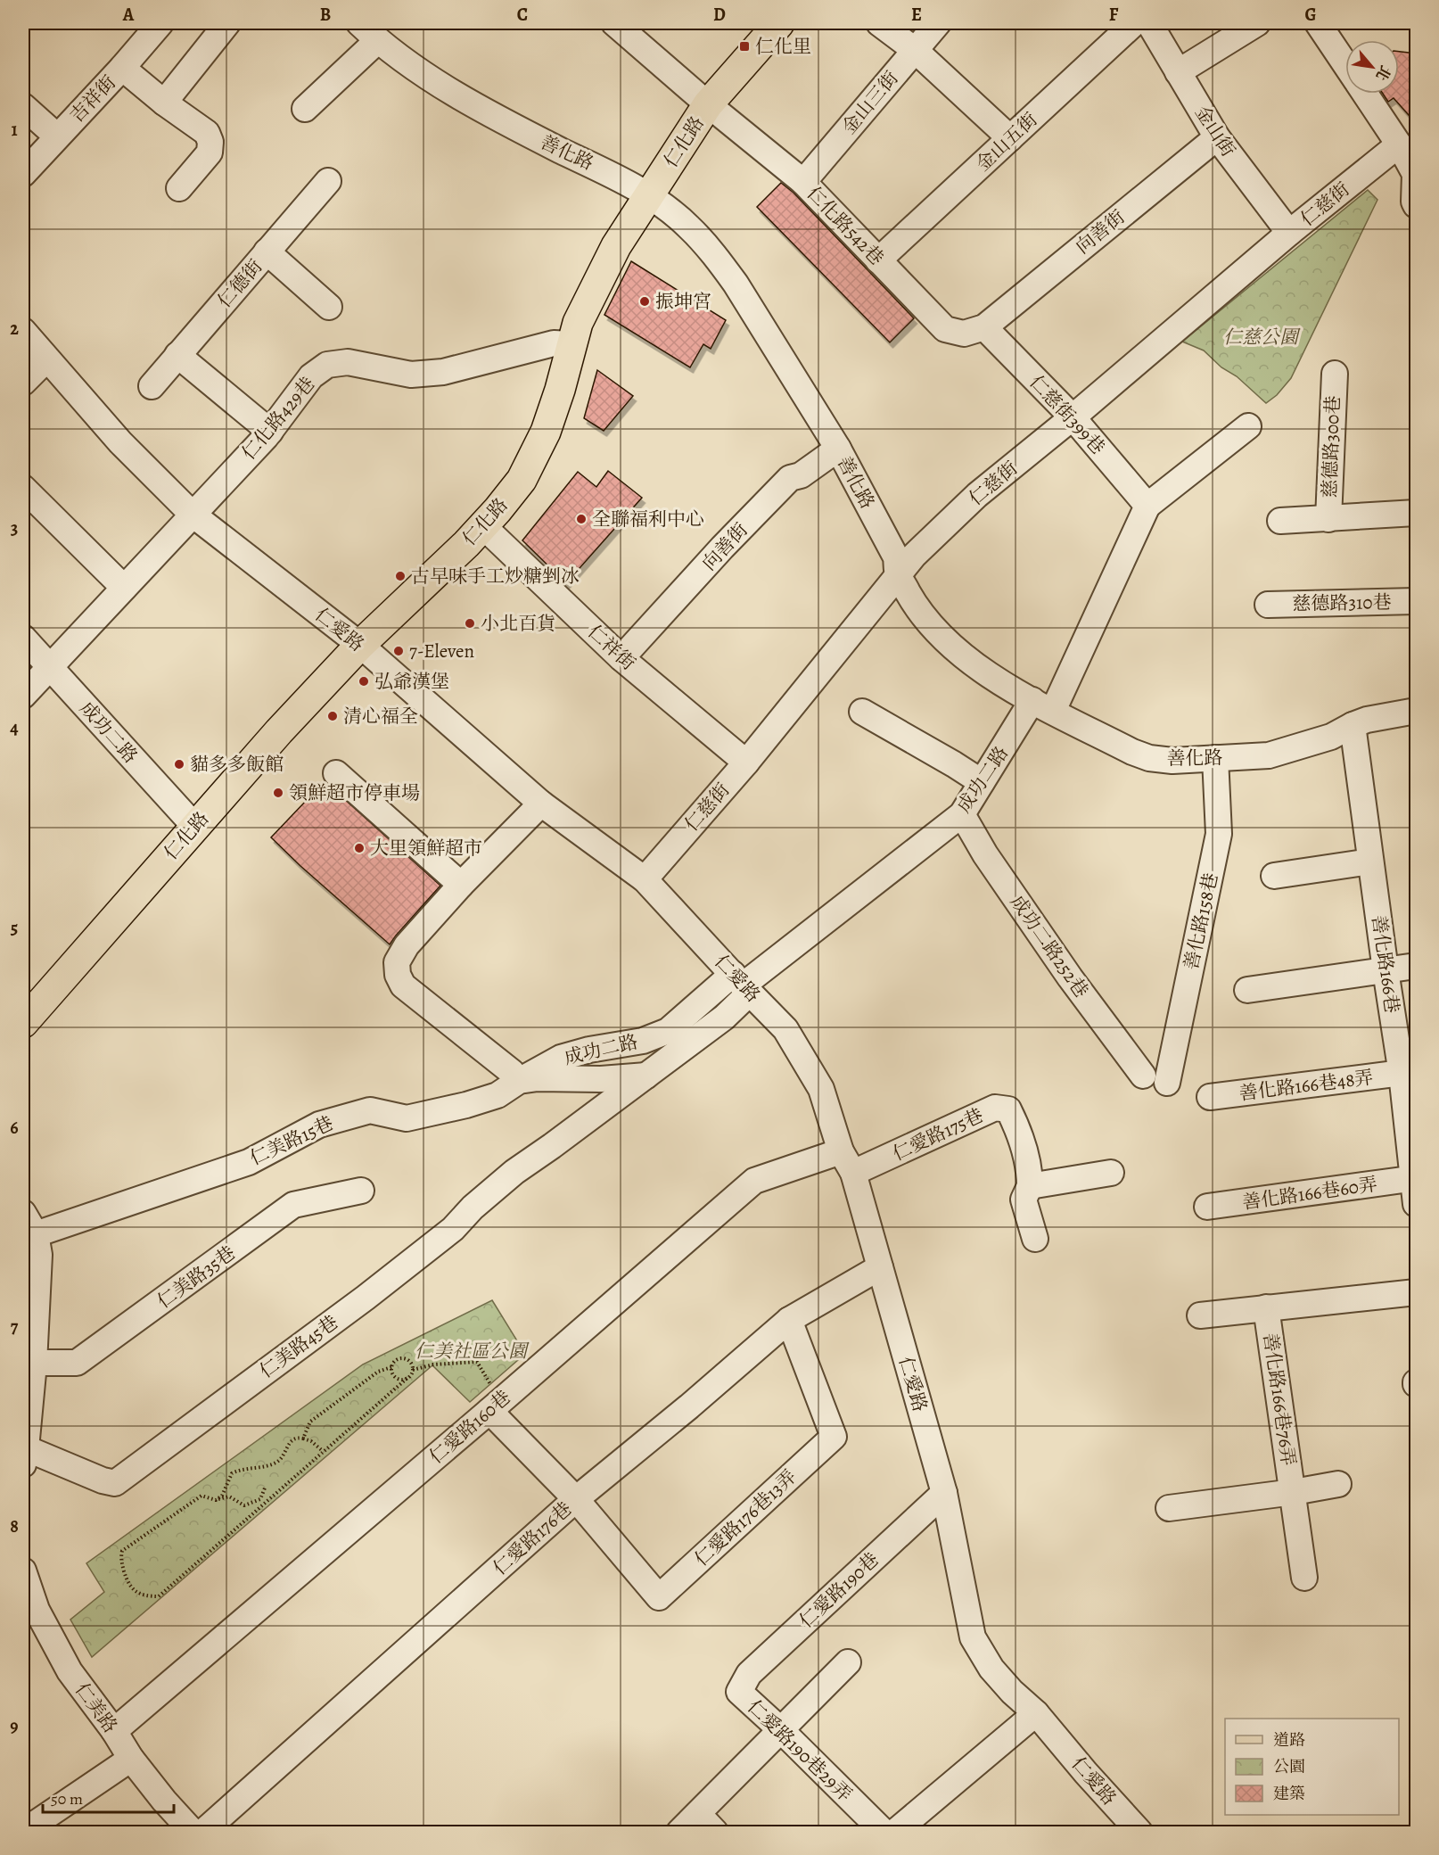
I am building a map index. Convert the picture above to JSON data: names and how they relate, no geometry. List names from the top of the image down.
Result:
{
  "streets": {
    "main road": ["仁化路"],
    "street": [
      "吉祥街",
      "金山三街",
      "金山街",
      "金山五街",
      "善化路",
      "仁慈街",
      "仁化路542巷",
      "向善街",
      "仁德街",
      "仁慈街399巷",
      "仁化路429巷",
      "慈德路300巷",
      "慈德路310巷",
      "仁愛路",
      "仁祥街",
      "成功二路",
      "善化路158巷",
      "成功二路252巷",
      "善化路166巷",
      "善化路166巷48弄",
      "仁愛路175巷",
      "仁美路15巷",
      "善化路166巷60弄",
      "仁美路35巷",
      "仁美路45巷",
      "善化路166巷76弄",
      "仁愛路160巷",
      "仁愛路176巷13弄",
      "仁愛路176巷",
      "仁愛路190巷",
      "仁美路",
      "仁愛路190巷29弄"
    ]
  },
  "crossings": [
    ["金山三街", "仁化路542巷"],
    ["金山街", "仁慈街"],
    ["金山街", "向善街"],
    ["仁化路", "善化路"],
    ["仁化路", "仁化路542巷"],
    ["仁化路", "仁化路429巷"],
    ["仁化路", "仁愛路"],
    ["仁化路", "仁祥街"],
    ["仁化路", "成功二路"],
    ["金山五街", "仁化路542巷"],
    ["善化路", "仁慈街"],
    ["善化路", "向善街"],
    ["善化路", "成功二路"],
    ["善化路", "善化路158巷"],
    ["善化路", "善化路166巷"],
    ["仁慈街", "仁慈街399巷"],
    ["仁慈街", "仁愛路"],
    ["仁慈街", "仁祥街"],
    ["仁化路542巷", "向善街"],
    ["仁化路542巷", "仁慈街399巷"],
    ["向善街", "仁慈街399巷"],
    ["向善街", "仁祥街"],
    ["仁化路429巷", "仁愛路"],
    ["仁化路429巷", "成功二路"],
    ["仁愛路", "成功二路"],
    ["仁愛路", "仁愛路175巷"],
    ["仁愛路", "仁愛路160巷"],
    ["仁愛路", "仁愛路176巷"],
    ["仁愛路", "仁愛路190巷"],
    ["成功二路", "成功二路252巷"],
    ["成功二路", "仁美路15巷"],
    ["成功二路", "仁美路45巷"],
    ["善化路166巷", "善化路166巷48弄"],
    ["善化路166巷", "善化路166巷60弄"],
    ["仁愛路175巷", "仁愛路160巷"],
    ["仁愛路160巷", "仁美路"],
    ["仁愛路176巷13弄", "仁愛路176巷"],
    ["仁愛路190巷", "仁愛路190巷29弄"]
  ],
  "parks": ["仁慈公園", "仁美社區公園"],
  "places": {
    "transit": ["仁化里"],
    "other": [
      "振坤宮",
      "全聯福利中心",
      "古早味手工炒糖剉冰",
      "小北百貨",
      "7-Eleven",
      "弘爺漢堡",
      "清心福全",
      "貓多多飯館",
      "領鮮超市停車場",
      "大里領鮮超市"
    ]
  },
  "legend": ["道路", "公園", "建築"],
  "scale_bar": "50 m",
  "north": "bottom right",
  "grid": {
    "columns": [
      "A",
      "B",
      "C",
      "D",
      "E",
      "F",
      "G"
    ],
    "rows": [
      "1",
      "2",
      "3",
      "4",
      "5",
      "6",
      "7",
      "8",
      "9"
    ]
  }
}
